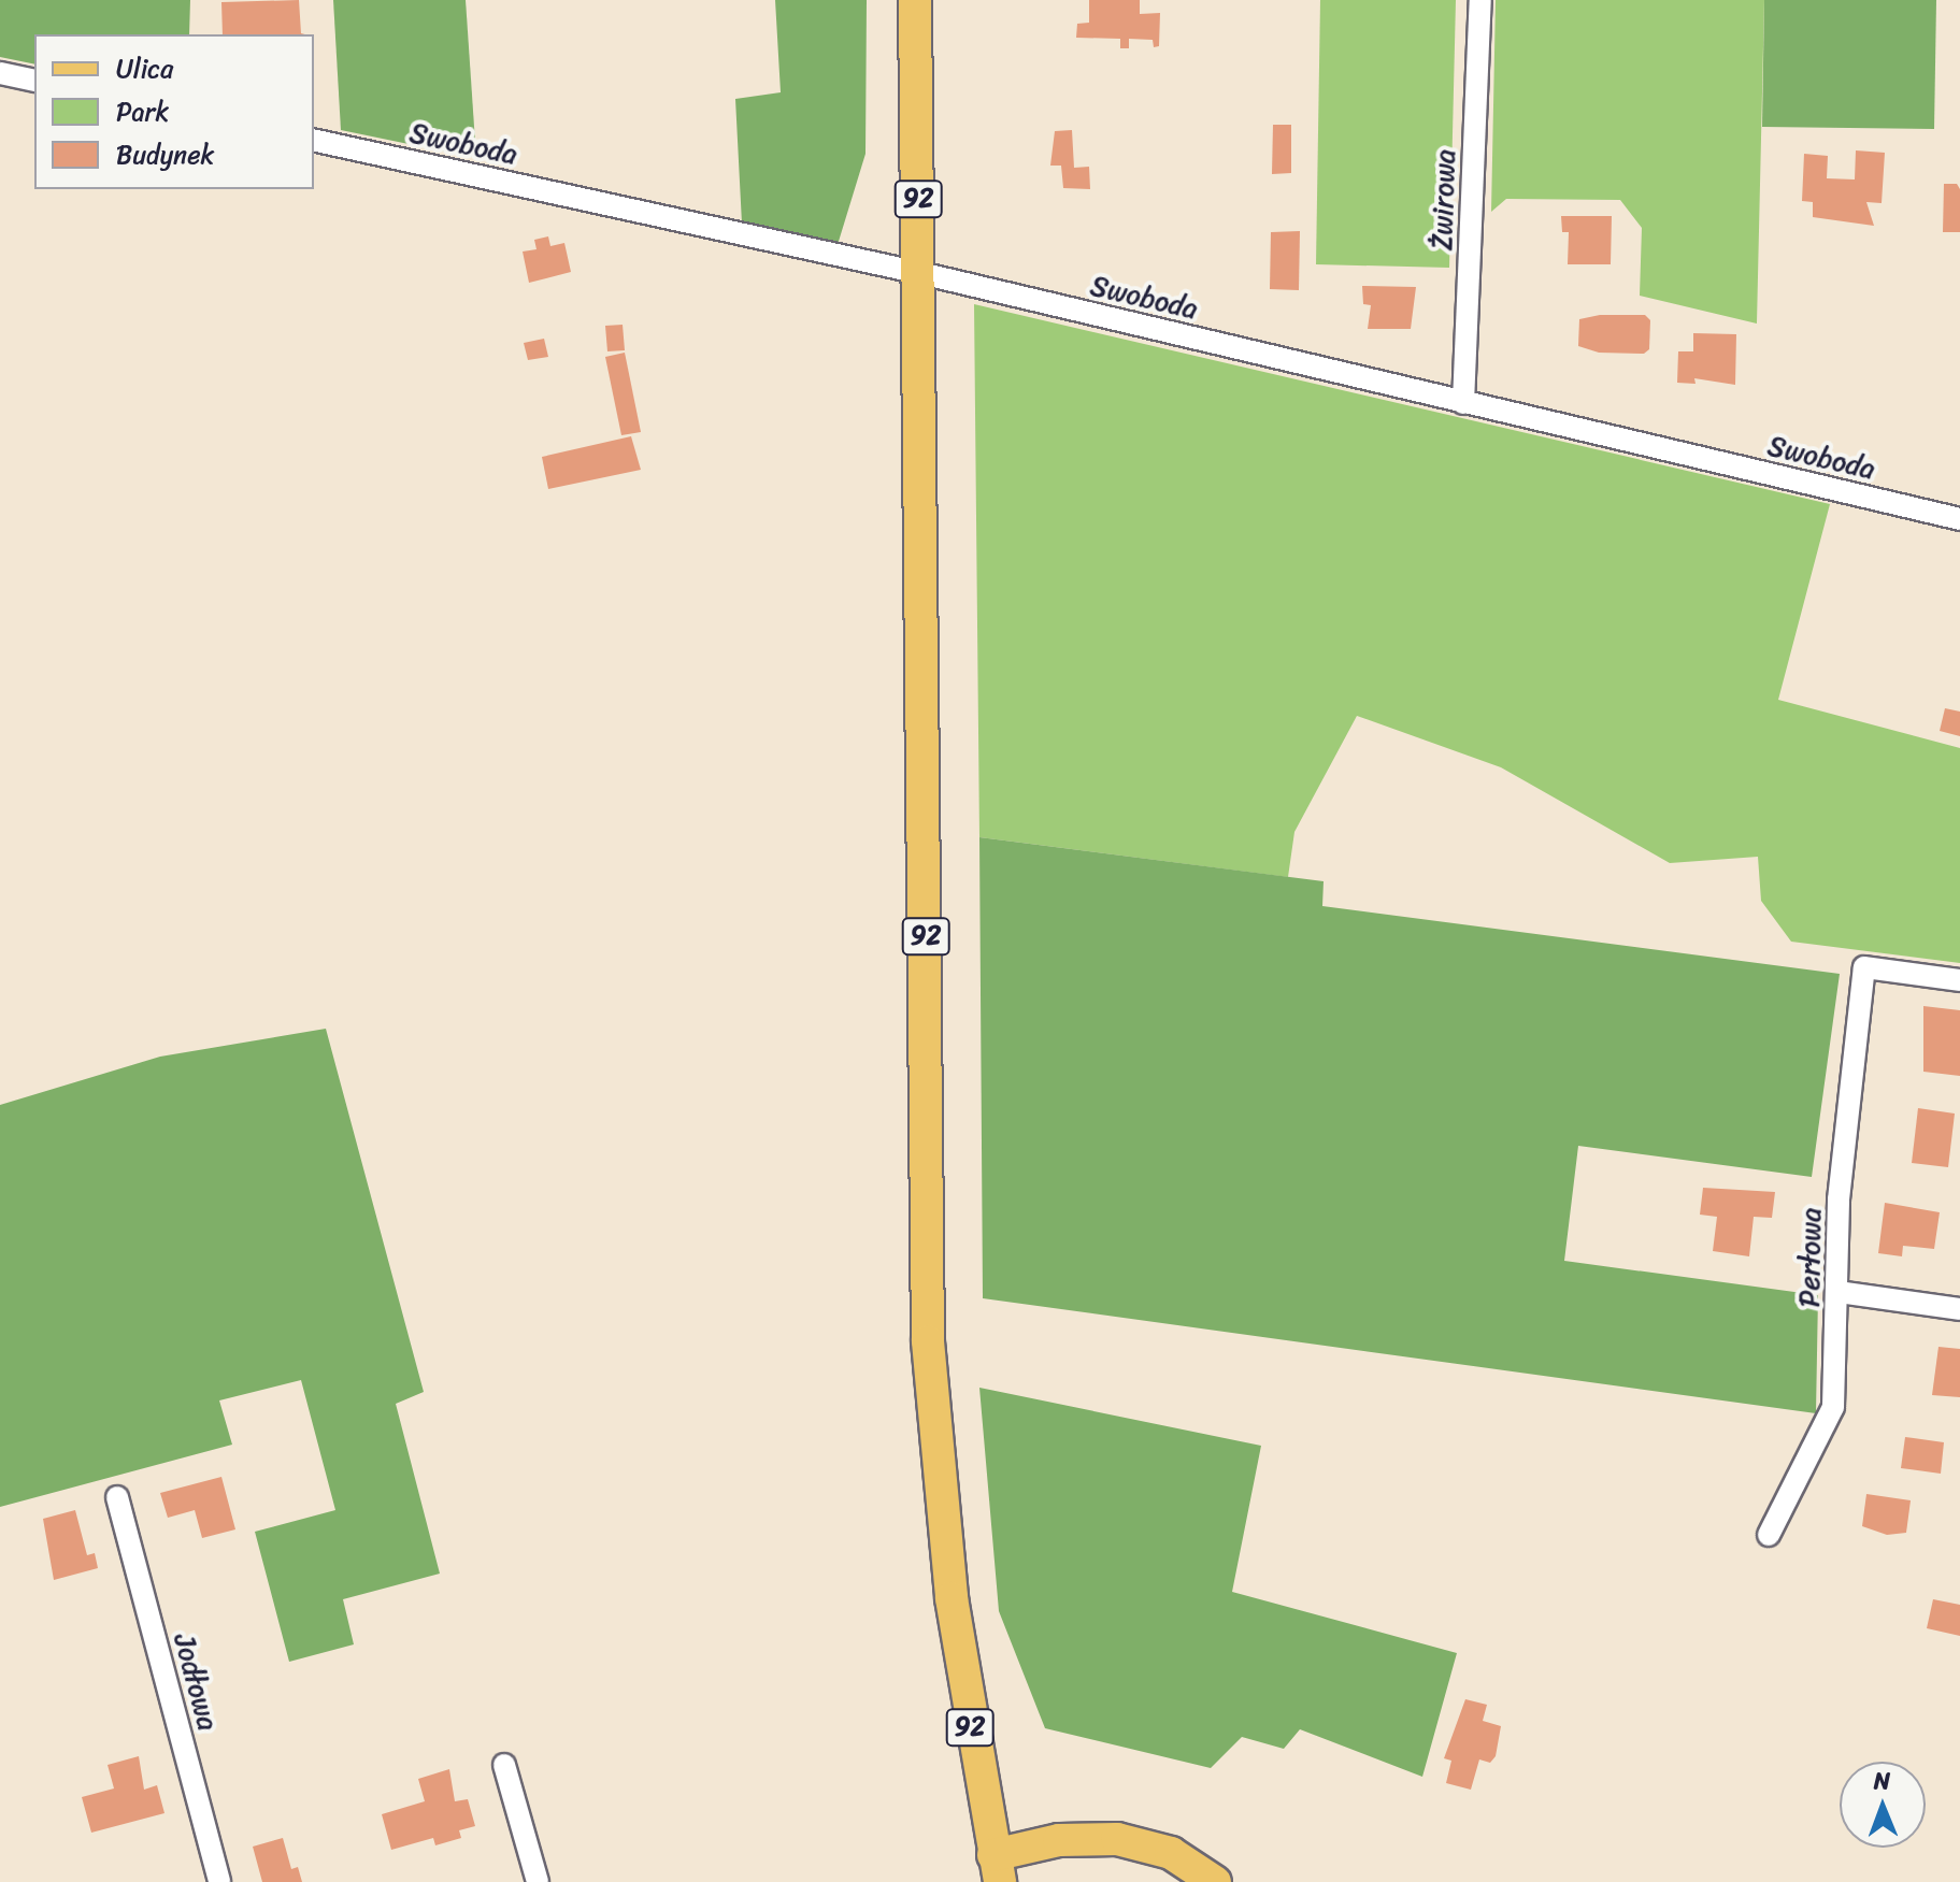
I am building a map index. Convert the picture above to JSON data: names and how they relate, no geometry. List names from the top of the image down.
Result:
{
  "streets": {
    "main road": ["92"],
    "street": [
      "Swoboda",
      "Żwirowa",
      "Perłowa",
      "Jodłowa"
    ]
  },
  "crossings": [
    ["Swoboda", "92"],
    ["Swoboda", "Żwirowa"]
  ],
  "legend": ["Ulica", "Park", "Budynek"],
  "north": "top"
}
